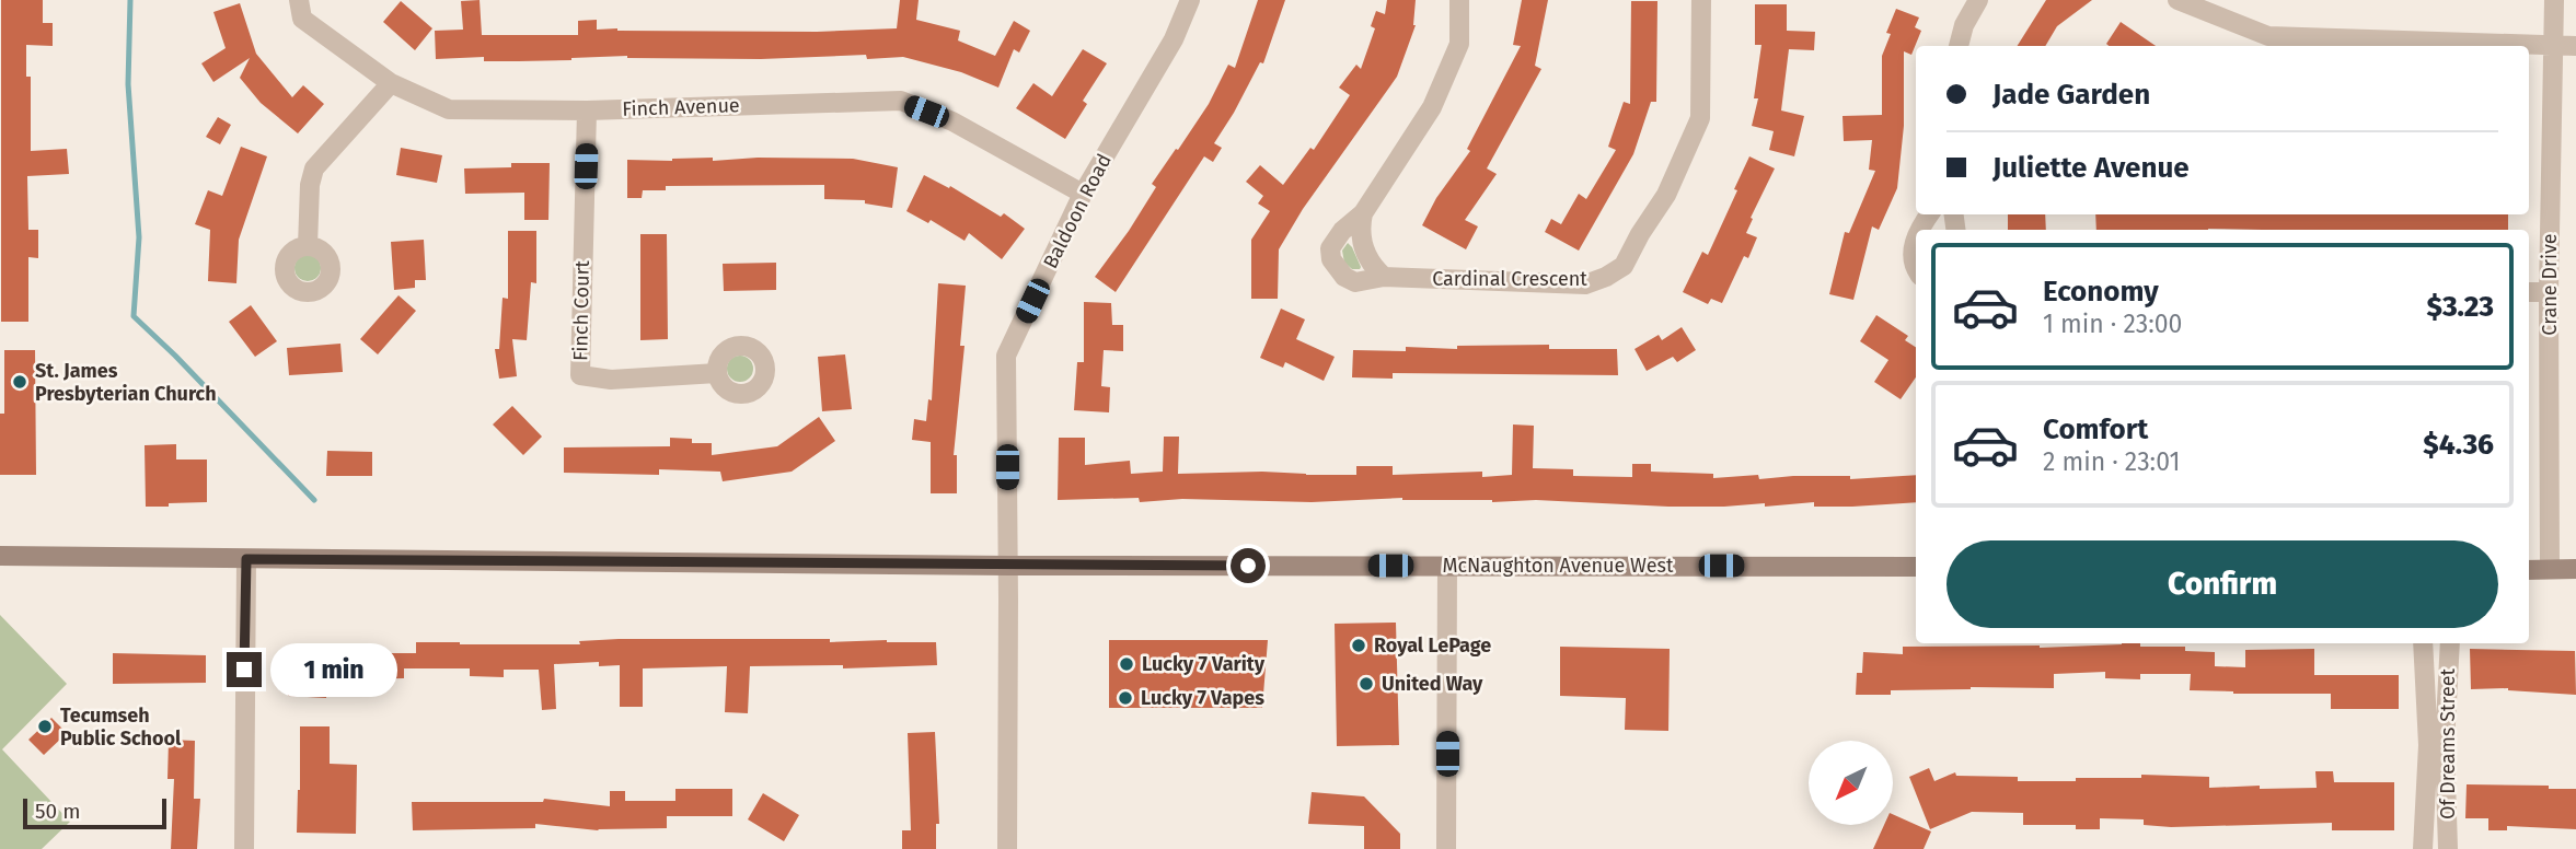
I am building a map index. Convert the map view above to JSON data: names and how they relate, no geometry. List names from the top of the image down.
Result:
{
  "streets": {
    "main road": ["McNaughton Avenue West"],
    "street": [
      "Finch Avenue",
      "Baldoon Road",
      "Cardinal Crescent",
      "Crane Drive",
      "Finch Court",
      "Of Dreams Street"
    ]
  },
  "crossings": [
    ["Finch Avenue", "Baldoon Road"],
    ["Finch Avenue", "Finch Court"],
    ["Baldoon Road", "McNaughton Avenue West"]
  ],
  "places": [
    "St. James Presbyterian Church",
    "Royal LePage",
    "Lucky 7 Varity",
    "United Way",
    "Lucky 7 Vapes",
    "Tecumseh Public School"
  ],
  "scale_bar": "50 m",
  "north": "bottom left",
  "page": {
    "banner": ["Jade Garden", "Juliette Avenue"],
    "list": [
      {
        "name": "Economy",
        "note": "1 min · 23:00",
        "value": "$3.23"
      },
      {
        "name": "Comfort",
        "note": "2 min · 23:01",
        "value": "$4.36"
      }
    ],
    "buttons": "Confirm",
    "bubble": "1 min",
    "scale": "50 m"
  }
}
